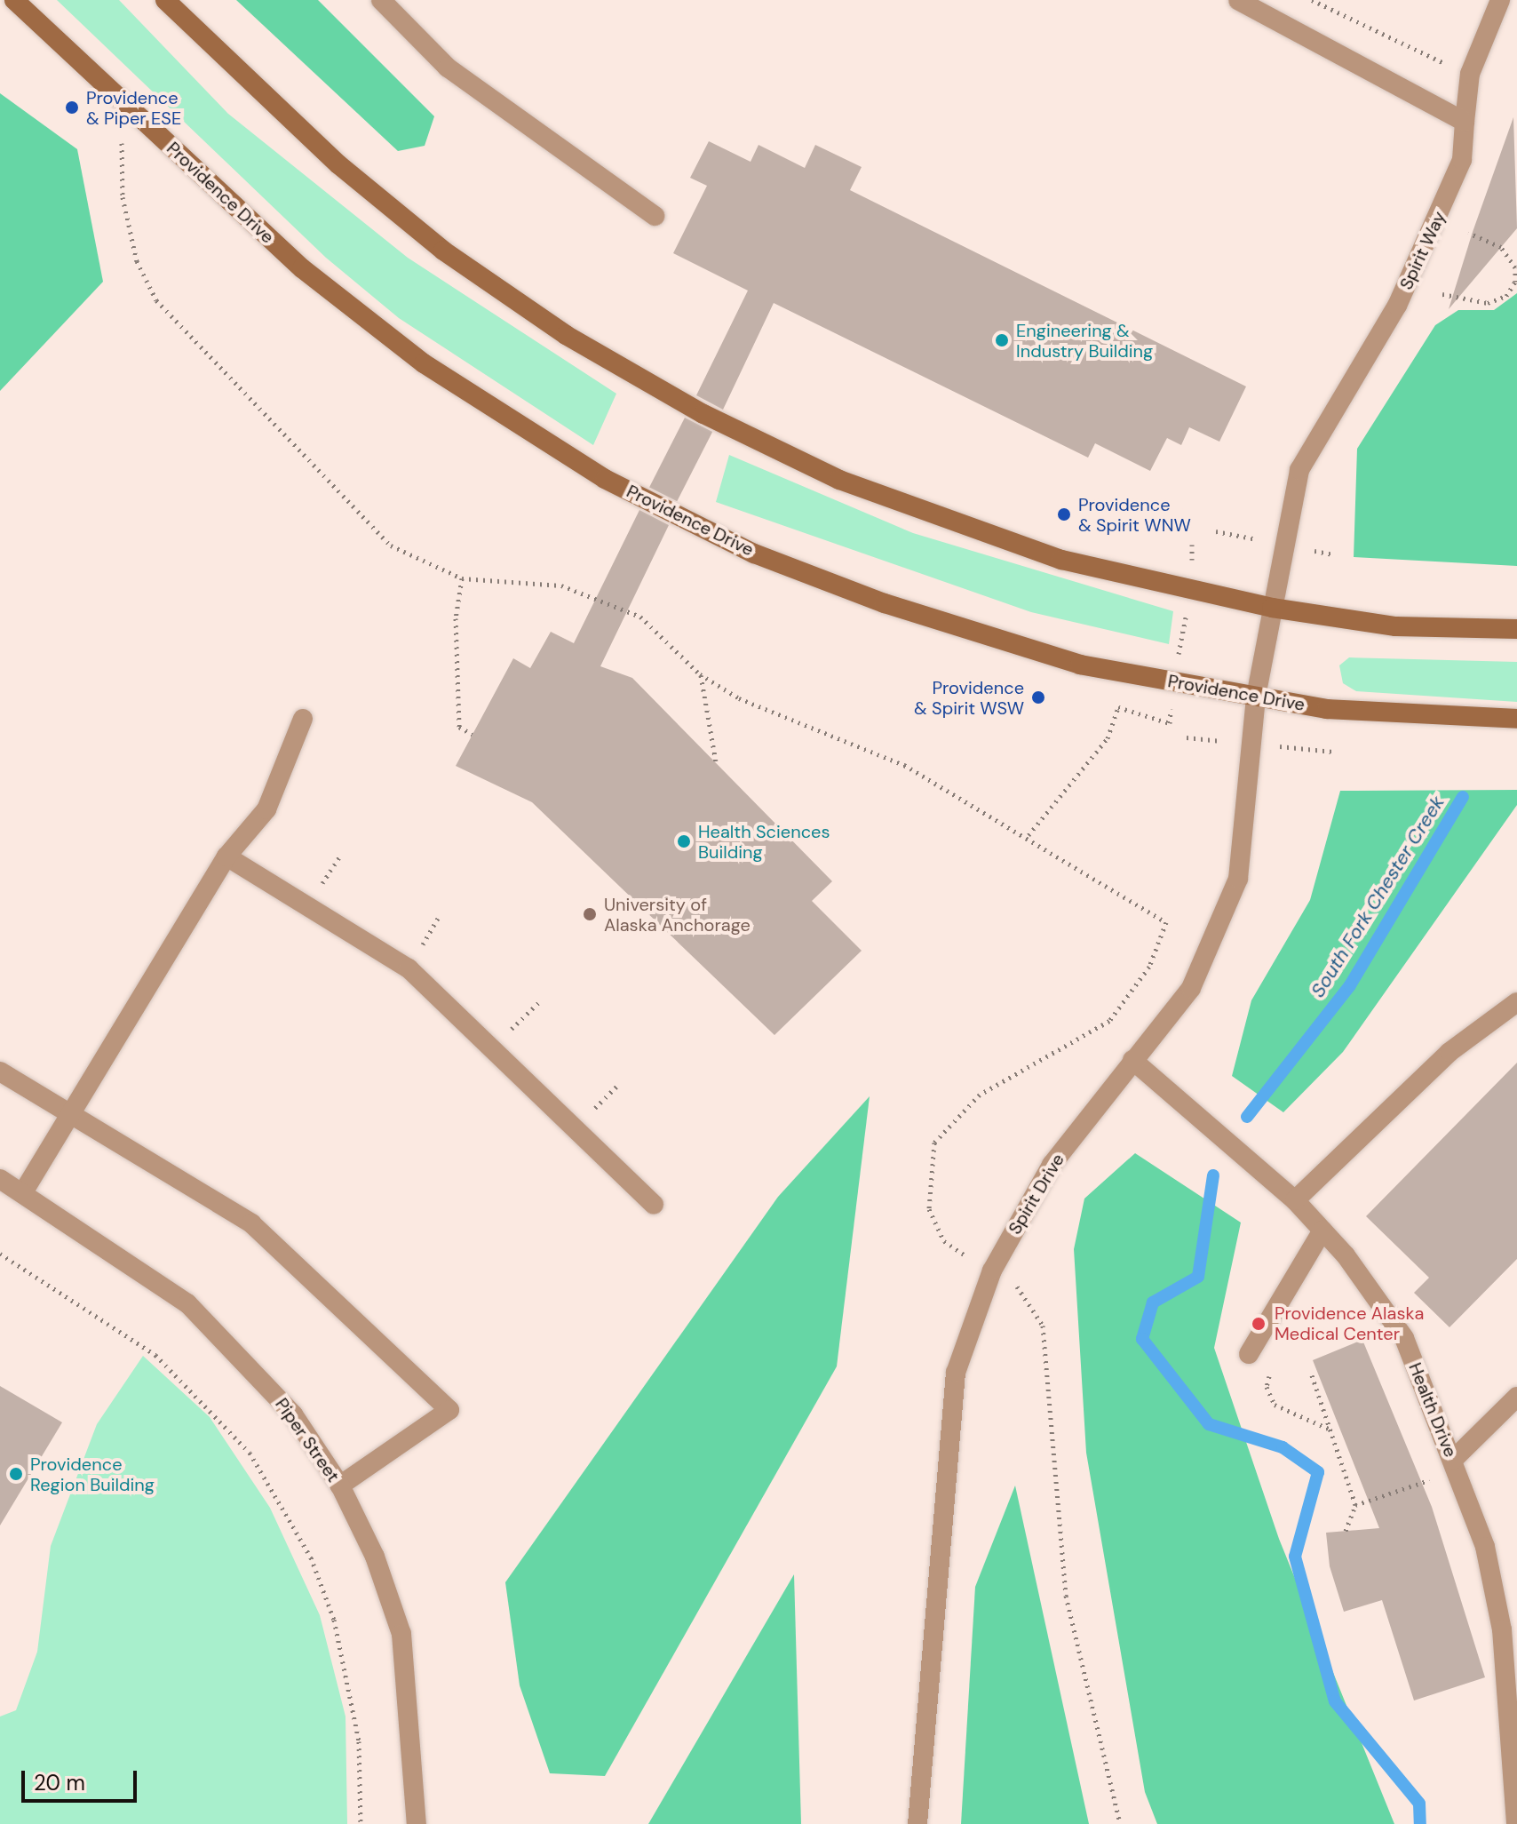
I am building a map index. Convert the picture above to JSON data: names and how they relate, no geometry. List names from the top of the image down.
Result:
{
  "streets": {
    "main road": ["Providence Drive"],
    "street": [
      "Spirit Way",
      "Spirit Drive",
      "Health Drive",
      "Piper Street"
    ]
  },
  "crossings": [
    ["Providence Drive", "Spirit Drive"],
    ["Spirit Way", "Spirit Drive"],
    ["Spirit Drive", "Health Drive"]
  ],
  "water": ["South Fork Chester Creek"],
  "places": [
    "Providence & Piper ESE",
    "Engineering & Industry Building",
    "Providence & Spirit WNW",
    "Providence & Spirit WSW",
    "Health Sciences Building",
    "University of Alaska Anchorage",
    "Providence Alaska Medical Center",
    "Providence Region Building"
  ],
  "scale_bar": "20 m"
}
